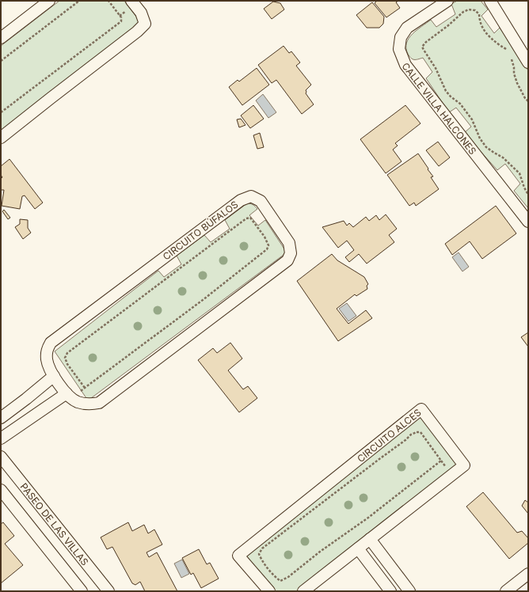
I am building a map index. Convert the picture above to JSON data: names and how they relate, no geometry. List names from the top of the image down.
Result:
{
  "streets": {
    "street": [
      "CALLE VILLA HALCONES",
      "CIRCUITO BÚFALOS",
      "CIRCUITO ALCES",
      "PASEO DE LAS VILLAS"
    ]
  }
}
